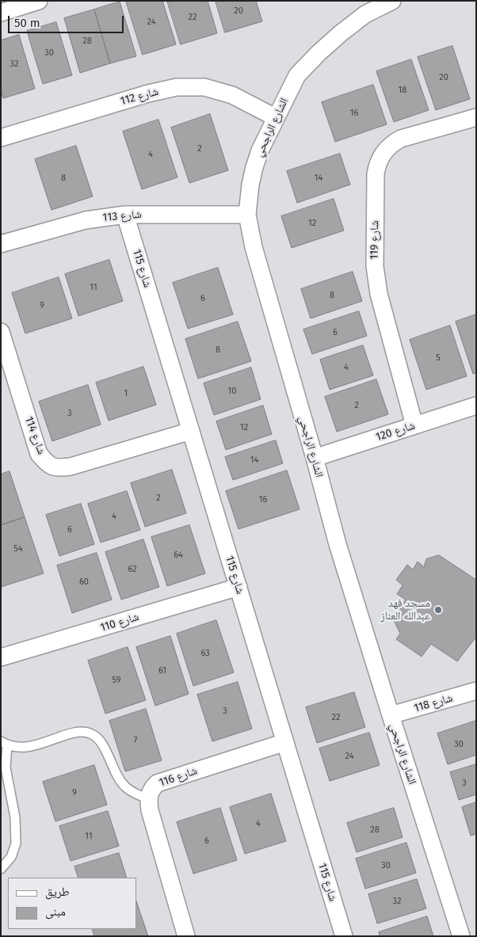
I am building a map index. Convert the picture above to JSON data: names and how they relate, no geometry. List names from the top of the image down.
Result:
{
  "streets": {
    "street": [
      "شارع 112",
      "الشارع الراجحي",
      "شارع 113",
      "شارع 119",
      "شارع 115",
      "شارع 120",
      "114 شارع",
      "شارع 110",
      "شارع 118",
      "شارع 116"
    ]
  },
  "crossings": [
    ["شارع 112", "الشارع الراجحي"],
    ["الشارع الراجحي", "شارع 113"],
    ["الشارع الراجحي", "شارع 120"],
    ["الشارع الراجحي", "شارع 118"],
    ["شارع 113", "شارع 115"],
    ["شارع 119", "شارع 120"],
    ["شارع 115", "114 شارع"],
    ["شارع 115", "شارع 110"],
    ["شارع 115", "شارع 116"]
  ],
  "places": ["مسجد فهد عبدالله العناز"],
  "house_numbers": [
    "20",
    "22",
    "24",
    "28",
    "30",
    "32",
    "20",
    "18",
    "16",
    "2",
    "4",
    "8",
    "14",
    "12",
    "11",
    "8",
    "6",
    "9",
    "6",
    "8",
    "5",
    "4",
    "10",
    "1",
    "2",
    "3",
    "12",
    "14",
    "2",
    "16",
    "4",
    "6",
    "54",
    "64",
    "62",
    "60",
    "63",
    "61",
    "59",
    "3",
    "22",
    "7",
    "30",
    "24",
    "3",
    "9",
    "4",
    "28",
    "11",
    "6",
    "30",
    "32"
  ],
  "legend": ["طريق", "مبنى"],
  "scale_bar": "50 m"
}
